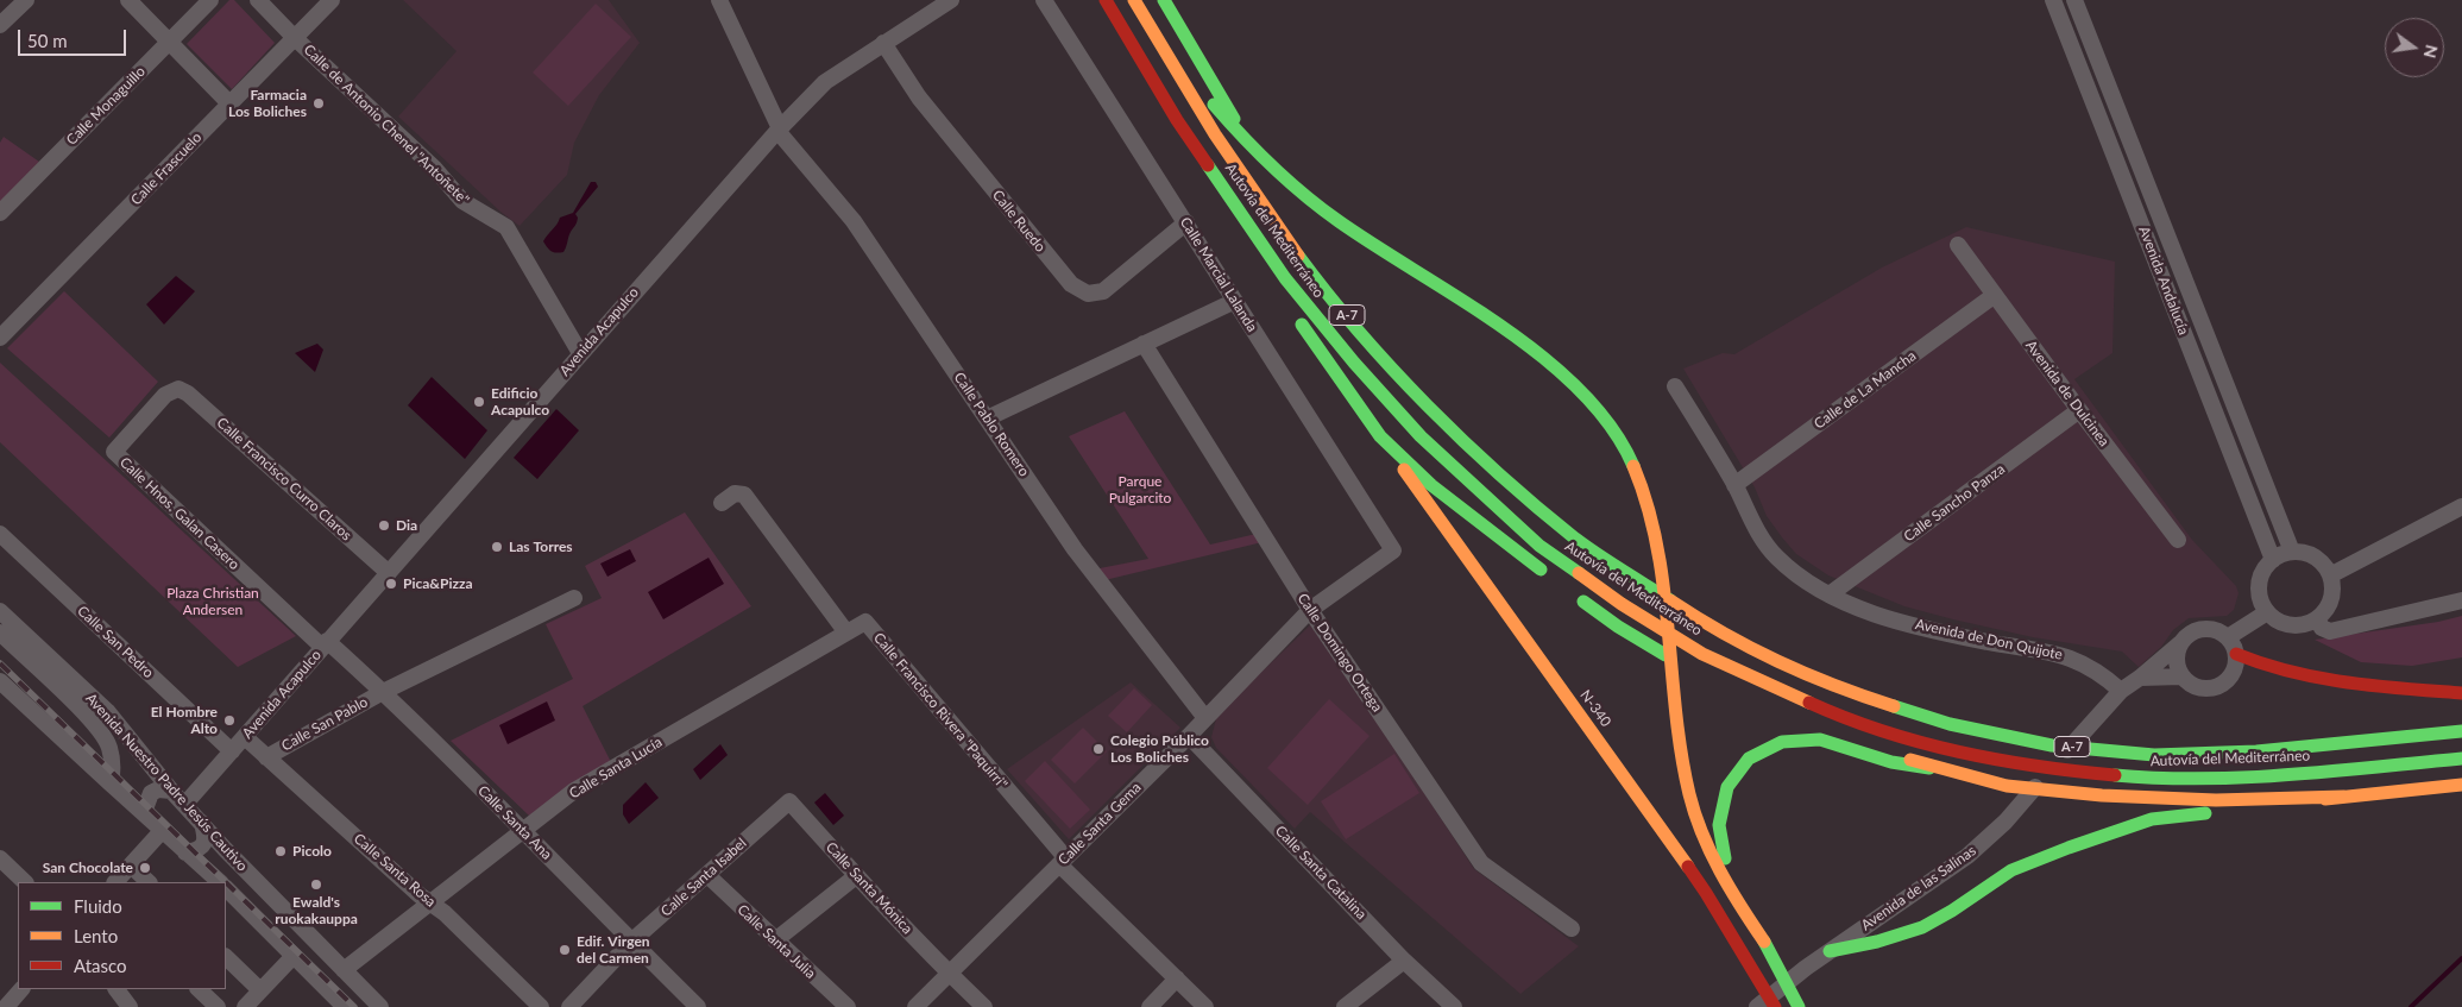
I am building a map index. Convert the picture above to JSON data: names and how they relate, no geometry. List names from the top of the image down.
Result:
{
  "streets": {
    "main road": ["Autovía del Mediterráneo", "A-7", "N-340"],
    "street": [
      "Calle Monaguillo",
      "Calle de Antonio Chenel \"Antoñete\"",
      "Calle Frascuelo",
      "Calle Ruedo",
      "Calle Marcial Lalanda",
      "Avenida Andalucía",
      "Avenida Acapulco",
      "Calle de La Mancha",
      "Avenida de Dulcinea",
      "Calle Pablo Romero",
      "Calle Francisco Curro Claros",
      "Calle Sancho Panza",
      "Calle Hnos. Galan Casero",
      "Avenida de Don Quijote",
      "Calle San Pedro",
      "Calle Domingo Ortega",
      "Calle Francisco Rivera \"Paquirri\"",
      "Calle San Pablo",
      "Calle Santa Lucía",
      "Avenida Nuestro Padre Jesús Cautivo",
      "Calle Santa Ana",
      "Calle Santa Gema",
      "Calle Santa Rosa",
      "Calle Santa Catalina",
      "Calle Santa Isabel",
      "Calle Santa Mónica",
      "Avenida de las Salinas",
      "Calle Santa Julia"
    ]
  },
  "crossings": [
    ["Calle de Antonio Chenel \"Antoñete\"", "Calle Frascuelo"],
    ["Calle de Antonio Chenel \"Antoñete\"", "Avenida Acapulco"],
    ["Calle Ruedo", "Calle Marcial Lalanda"],
    ["Calle Ruedo", "Avenida Acapulco"],
    ["Calle Marcial Lalanda", "Calle Santa Gema"],
    ["Avenida Acapulco", "Calle Pablo Romero"],
    ["Avenida Acapulco", "Calle Francisco Curro Claros"],
    ["Avenida Acapulco", "Calle Hnos. Galan Casero"],
    ["Avenida Acapulco", "Calle San Pedro"],
    ["Avenida Acapulco", "Avenida Nuestro Padre Jesús Cautivo"],
    ["Avenida Acapulco", "Calle Santa Ana"],
    ["Avenida Acapulco", "Calle Santa Rosa"],
    ["Calle de La Mancha", "Avenida de Dulcinea"],
    ["Calle de La Mancha", "Avenida de Don Quijote"],
    ["Avenida de Dulcinea", "Calle Sancho Panza"],
    ["Calle Pablo Romero", "Calle Santa Gema"],
    ["Calle Francisco Curro Claros", "Calle Hnos. Galan Casero"],
    ["Calle Sancho Panza", "Avenida de Don Quijote"],
    ["Calle Hnos. Galan Casero", "Calle Santa Ana"],
    ["Avenida de Don Quijote", "Avenida de las Salinas"],
    ["Calle Domingo Ortega", "Calle Santa Gema"],
    ["Calle Francisco Rivera \"Paquirri\"", "Calle Santa Lucía"],
    ["Calle Francisco Rivera \"Paquirri\"", "Calle Santa Gema"],
    ["Calle San Pablo", "Calle Santa Ana"],
    ["Calle San Pablo", "Calle Santa Rosa"],
    ["Calle Santa Lucía", "Avenida Nuestro Padre Jesús Cautivo"],
    ["Calle Santa Lucía", "Calle Santa Ana"],
    ["Calle Santa Lucía", "Calle Santa Rosa"],
    ["Calle Santa Ana", "Calle Santa Isabel"],
    ["Calle Santa Gema", "Calle Santa Catalina"],
    ["Calle Santa Gema", "Calle Santa Mónica"],
    ["Calle Santa Isabel", "Calle Santa Mónica"],
    ["Calle Santa Isabel", "Calle Santa Julia"]
  ],
  "parks": ["Parque Pulgarcito", "Plaza Christian Andersen"],
  "places": [
    "Farmacia Los Boliches",
    "Edificio Acapulco",
    "Dia",
    "Las Torres",
    "Pica&Pizza",
    "El Hombre Alto",
    "Colegio Público Los Boliches",
    "Picolo",
    "San Chocolate",
    "Ewald's ruokakauppa",
    "Edif. Virgen del Carmen"
  ],
  "legend": ["Fluido", "Lento", "Atasco"],
  "scale_bar": "50 m",
  "north": "right"
}
